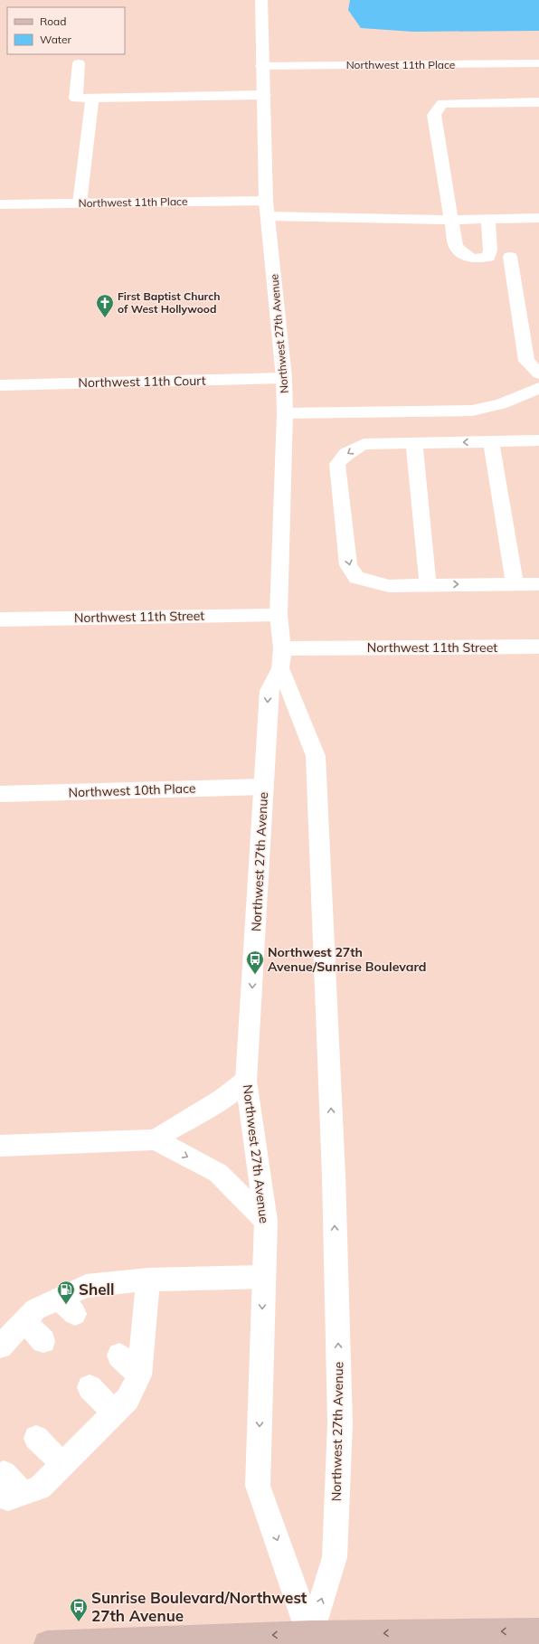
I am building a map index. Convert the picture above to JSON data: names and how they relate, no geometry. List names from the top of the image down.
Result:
{
  "streets": {
    "street": [
      "Northwest 11th Place",
      "Northwest 27th Avenue",
      "Northwest 11th Court",
      "Northwest 11th Street",
      "Northwest 10th Place"
    ]
  },
  "crossings": [
    ["Northwest 11th Place", "Northwest 27th Avenue"],
    ["Northwest 27th Avenue", "Northwest 11th Court"],
    ["Northwest 27th Avenue", "Northwest 11th Street"],
    ["Northwest 27th Avenue", "Northwest 10th Place"]
  ],
  "places": {
    "church": ["First Baptist Church of West Hollywood"],
    "bus stop": ["Northwest 27th Avenue/Sunrise Boulevard", "Sunrise Boulevard/Northwest 27th Avenue"],
    "fuel station": ["Shell"]
  },
  "legend": ["Road", "Water"]
}
